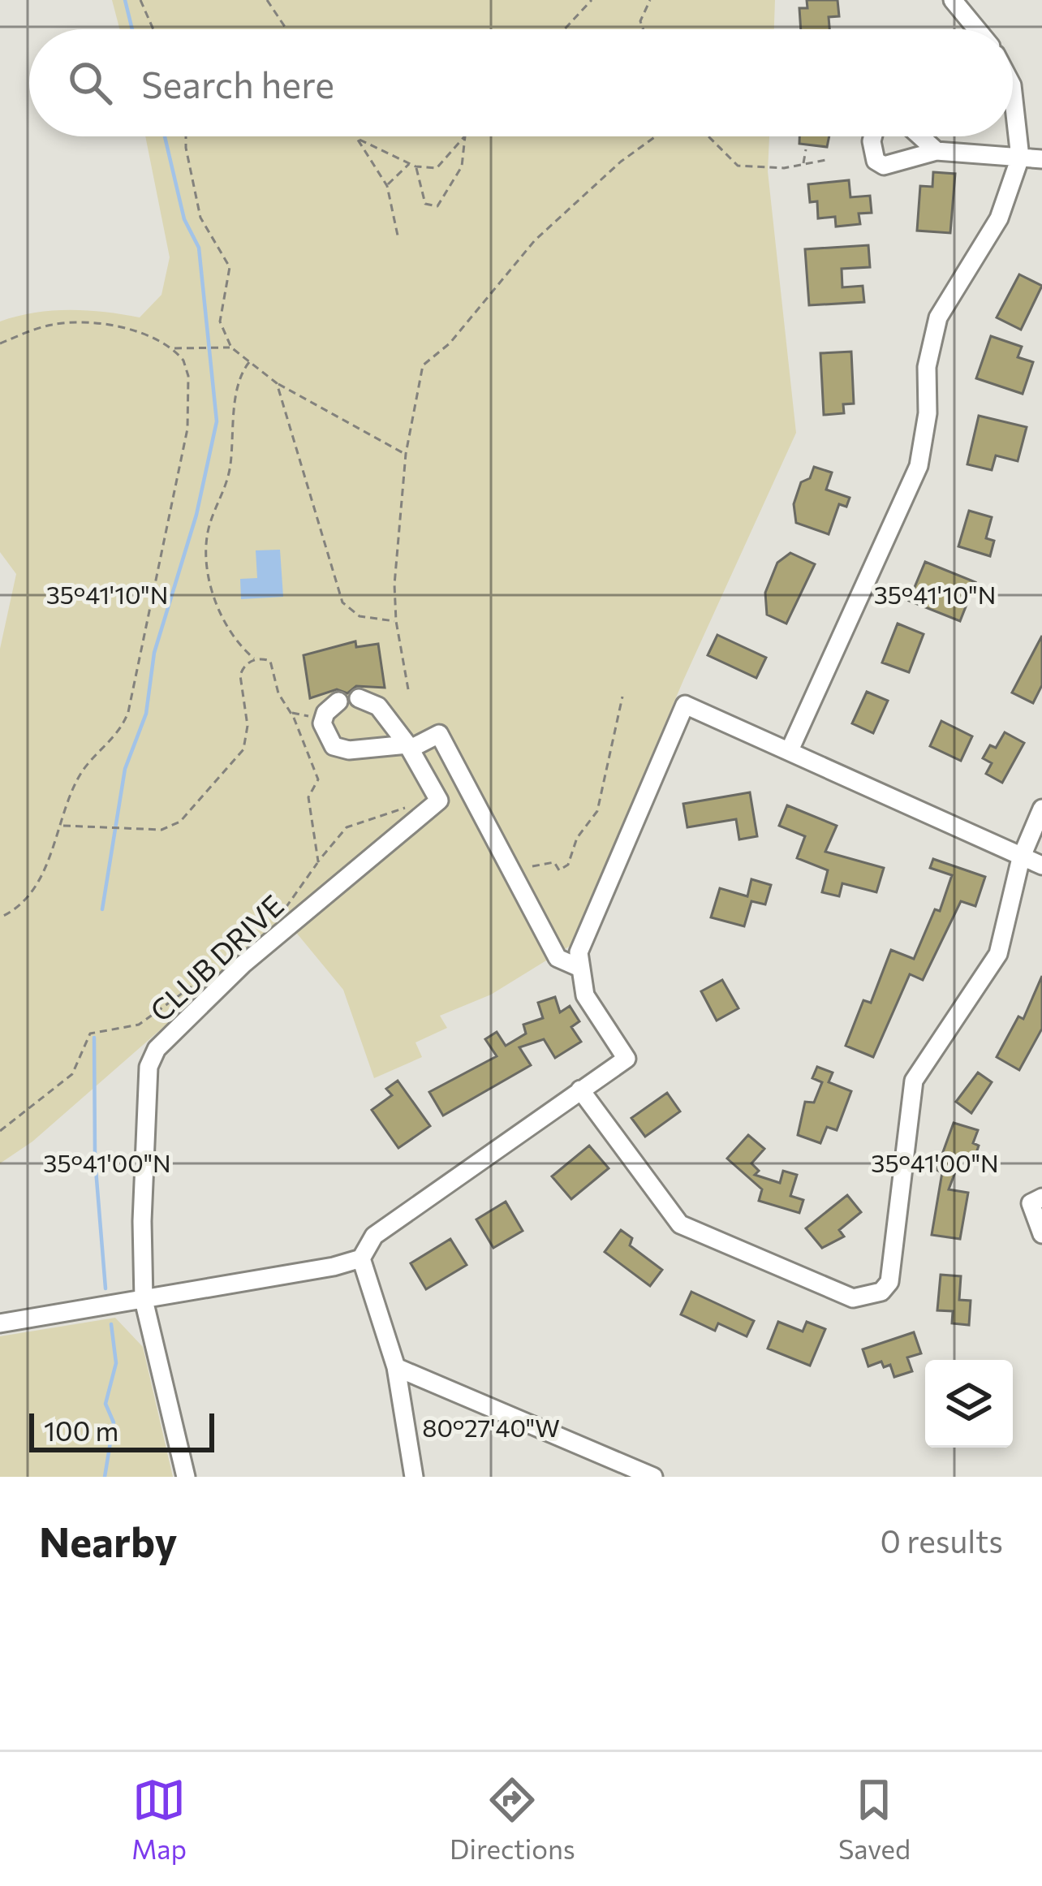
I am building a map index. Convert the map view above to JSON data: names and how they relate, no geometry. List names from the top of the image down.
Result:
{
  "streets": {
    "street": ["CLUB DRIVE"]
  },
  "scale_bar": "100 m",
  "page": {
    "search": "Search here",
    "scale": "100 m",
    "heading": ["Nearby", "0 results"],
    "nav": ["Map", "Directions", "Saved"]
  },
  "coordinates": ["35°41'10\"N", "35°41'00\"N", "80°27'40\"W"]
}
